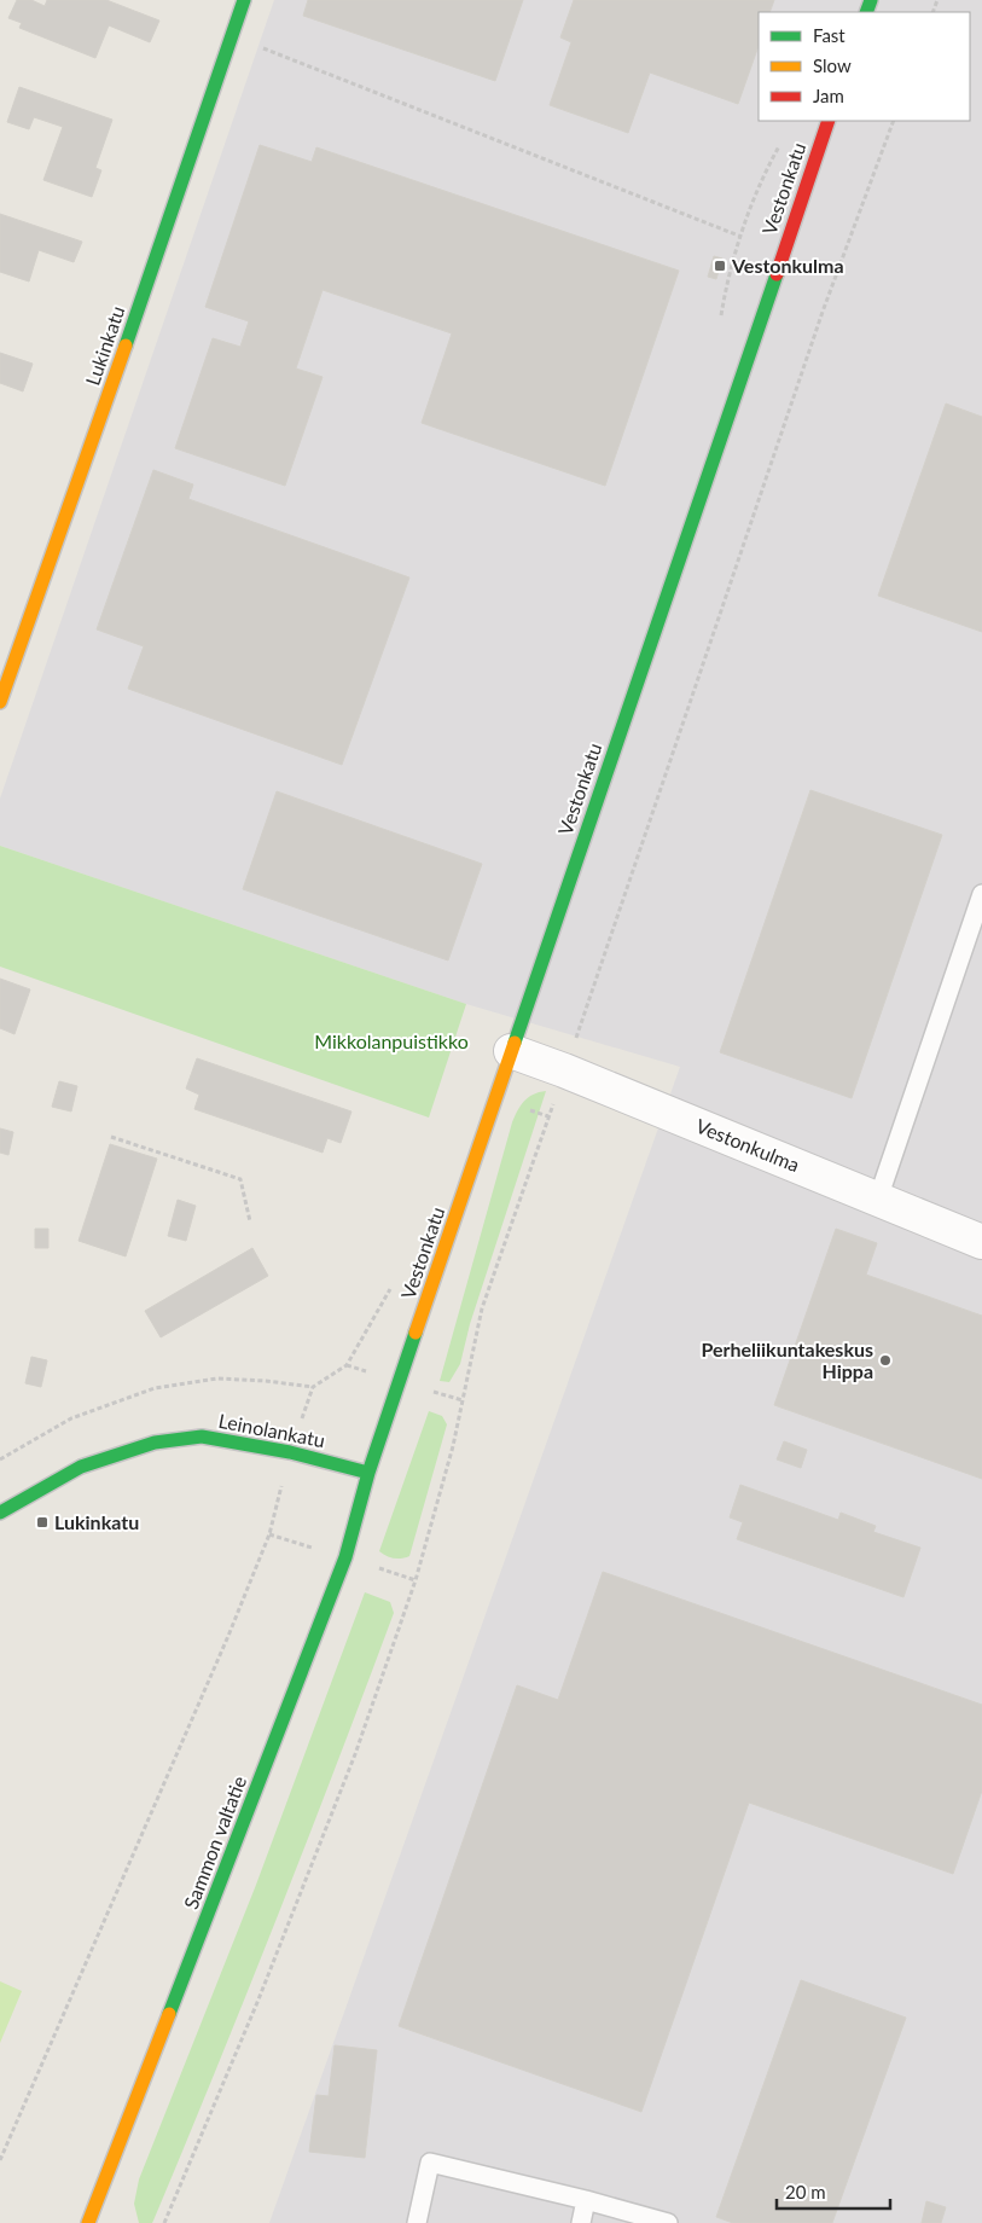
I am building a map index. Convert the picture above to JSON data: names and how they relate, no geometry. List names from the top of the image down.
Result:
{
  "streets": {
    "main road": [
      "Vestonkatu",
      "Lukinkatu",
      "Leinolankatu",
      "Sammon valtatie"
    ],
    "street": ["Vestonkulma"]
  },
  "crossings": [
    ["Vestonkatu", "Vestonkulma"],
    ["Vestonkatu", "Leinolankatu"],
    ["Vestonkatu", "Sammon valtatie"],
    ["Leinolankatu", "Sammon valtatie"]
  ],
  "parks": ["Mikkolanpuistikko"],
  "places": {
    "transit": ["Vestonkulma", "Lukinkatu"],
    "other": ["Perheliikuntakeskus Hippa"]
  },
  "legend": ["Fast", "Slow", "Jam"],
  "scale_bar": "20 m"
}
